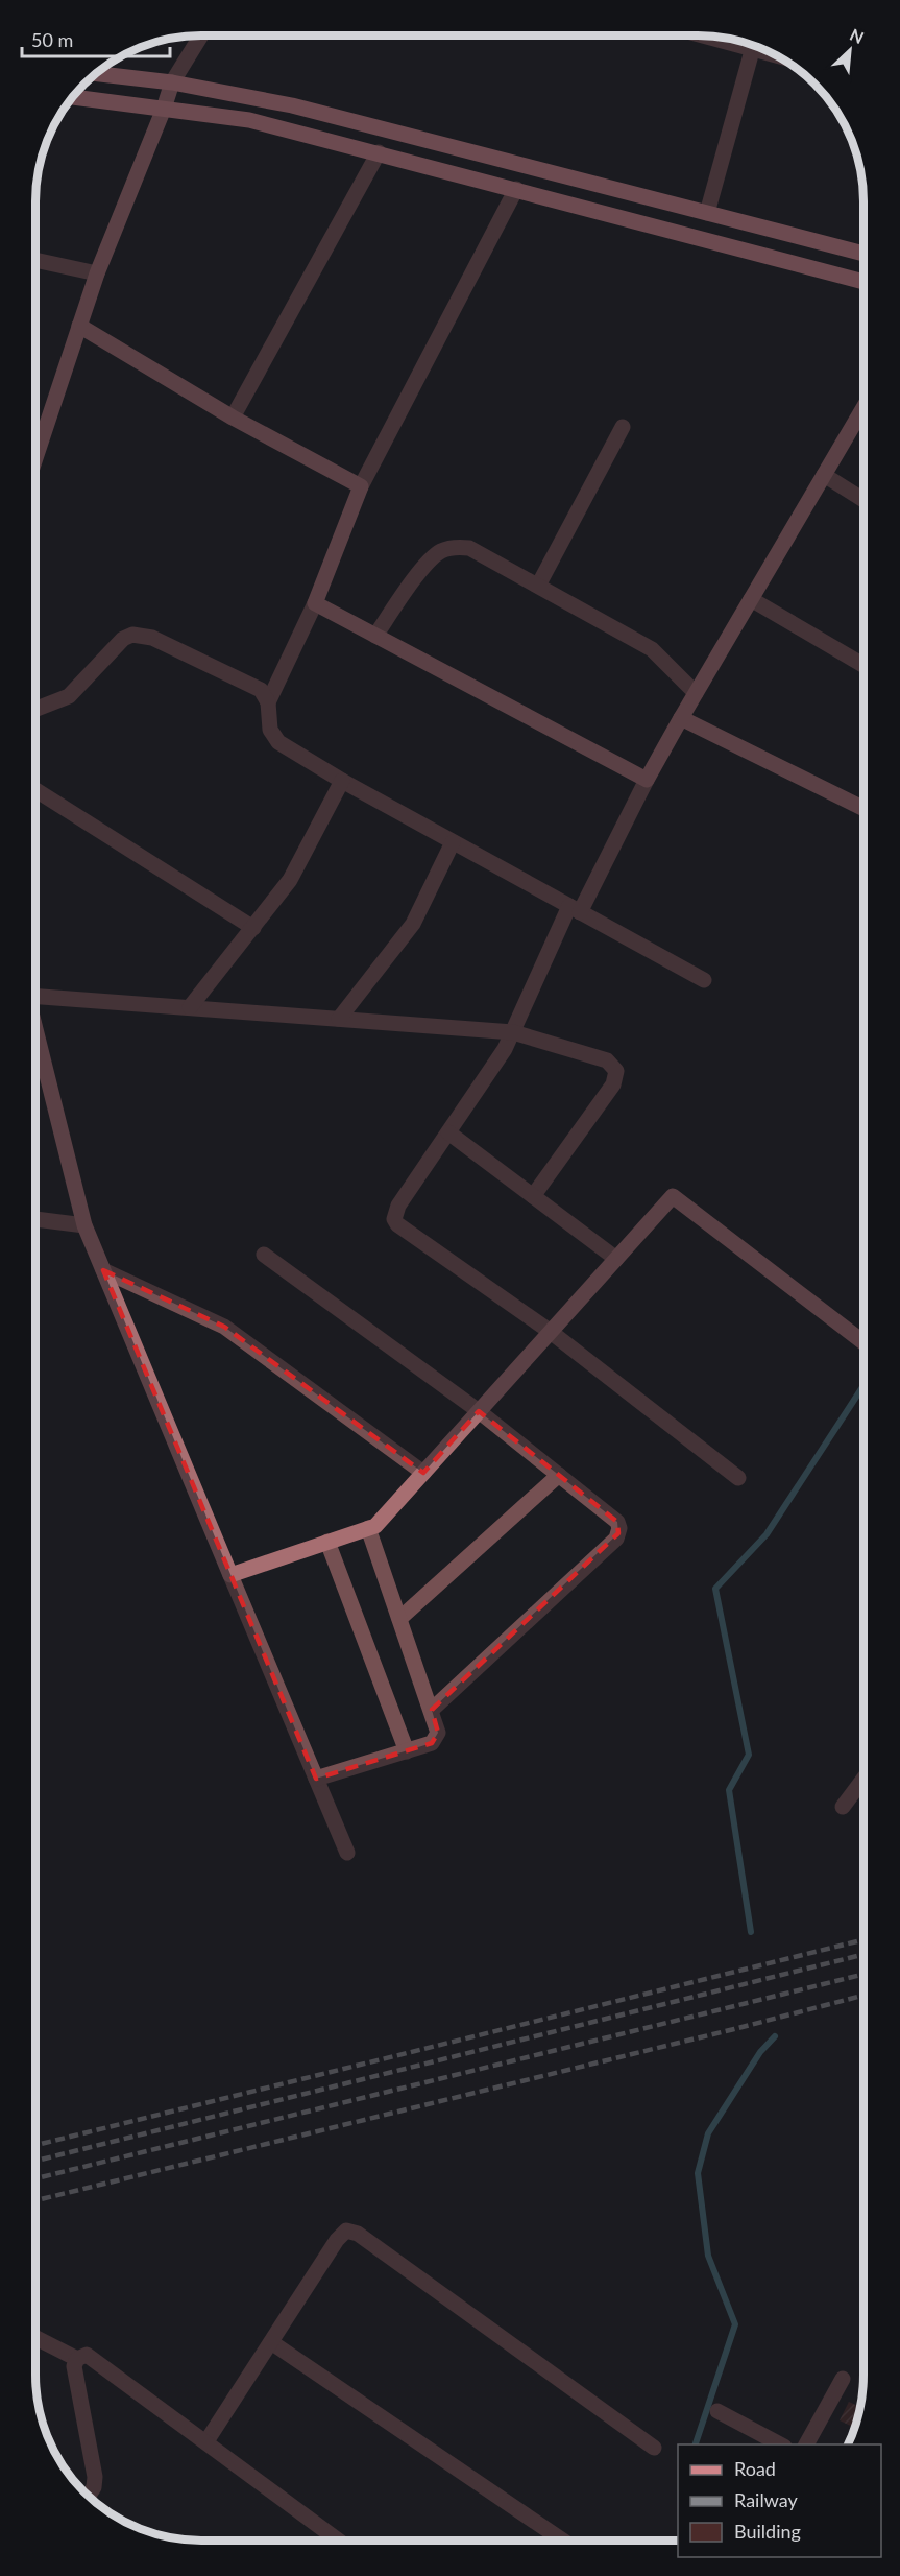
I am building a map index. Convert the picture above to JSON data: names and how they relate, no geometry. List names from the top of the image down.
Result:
{
  "legend": ["Road", "Railway", "Building"],
  "scale_bar": "50 m",
  "north": "top right"
}
